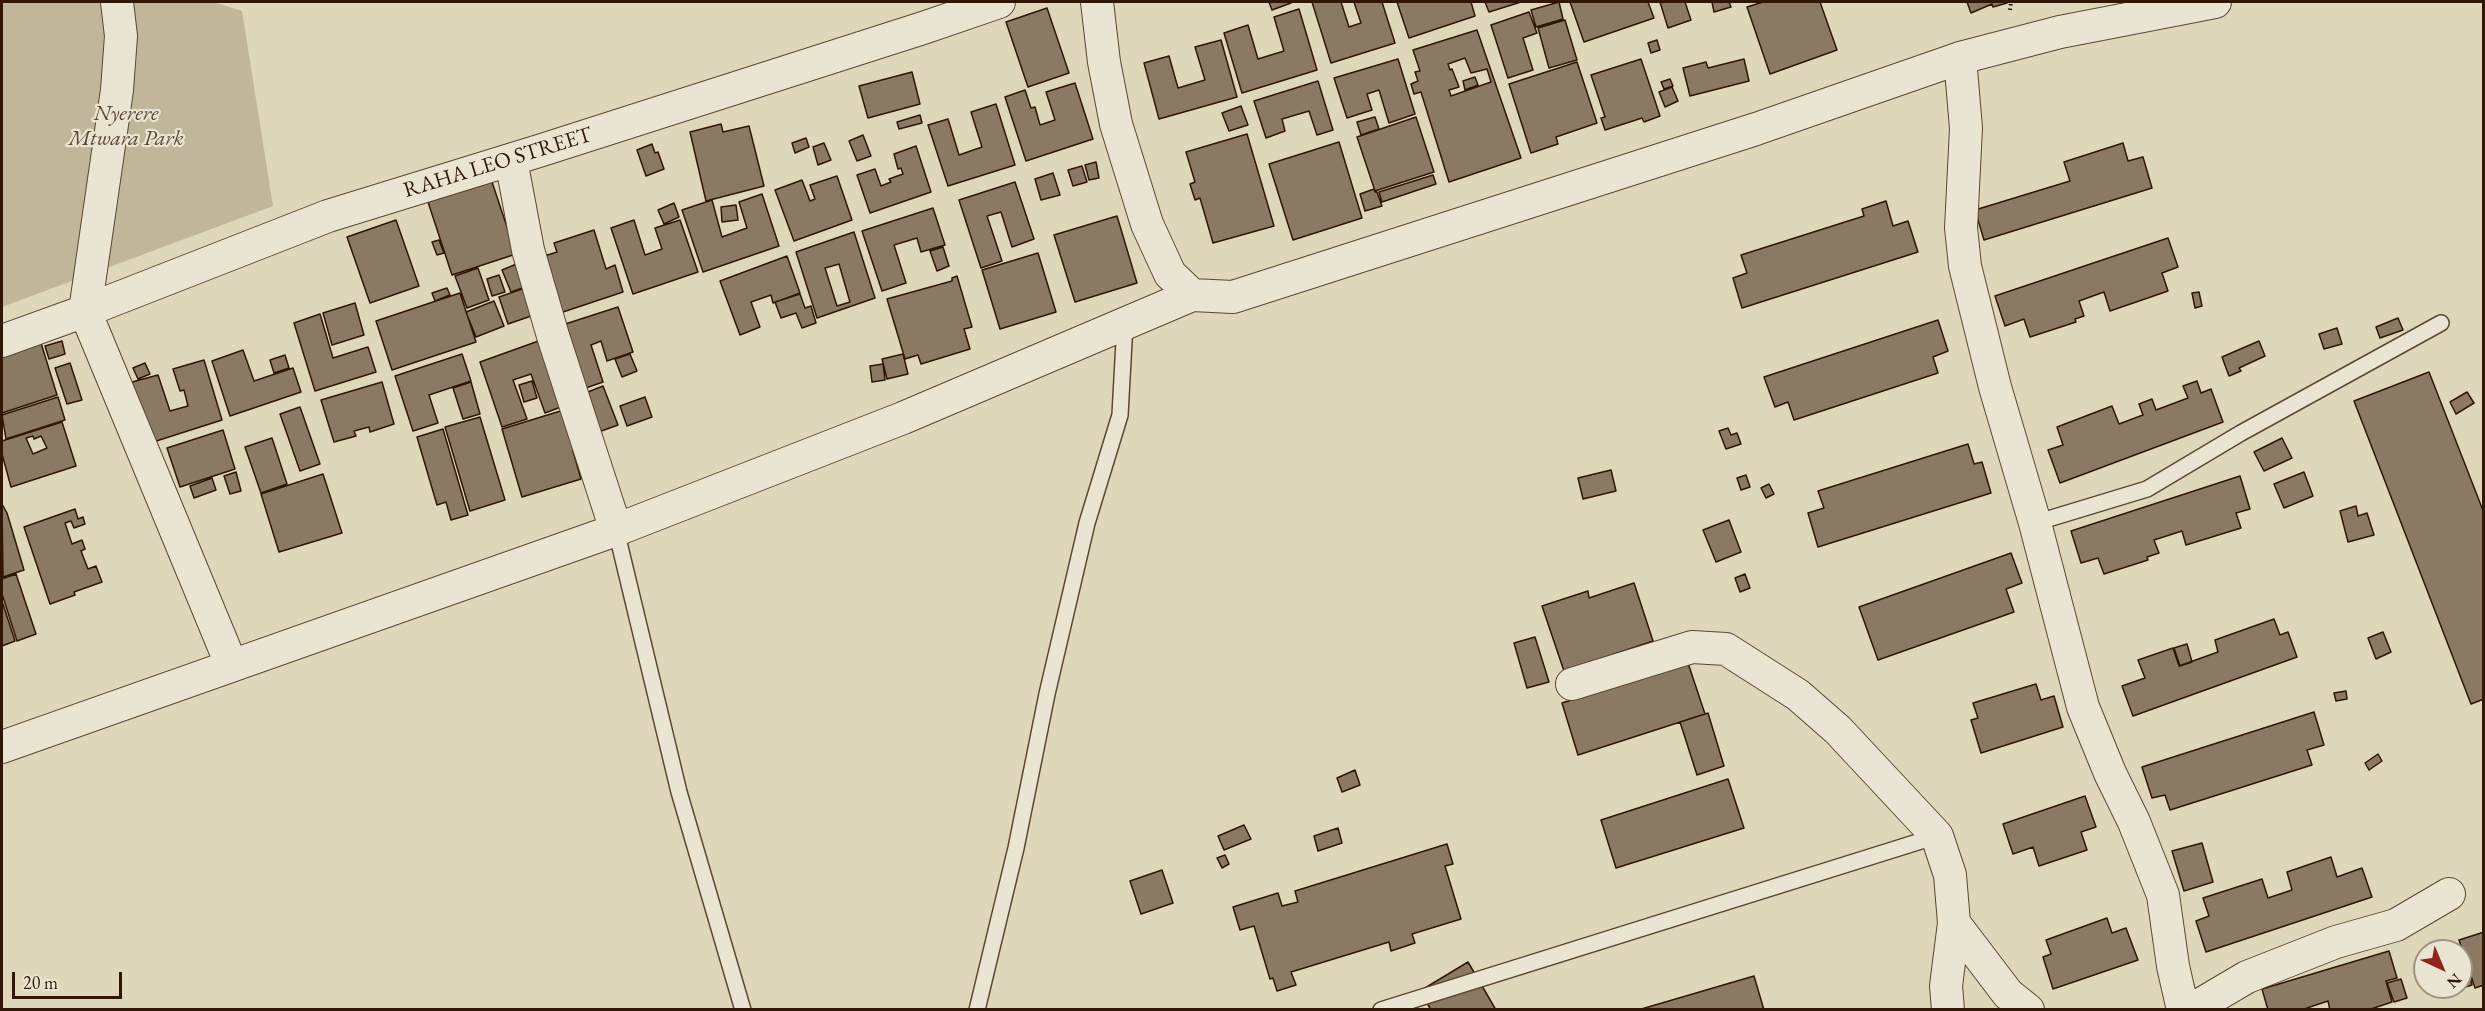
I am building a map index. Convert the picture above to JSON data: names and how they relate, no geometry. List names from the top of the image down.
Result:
{
  "streets": {
    "street": ["RAHA LEO STREET"]
  },
  "parks": ["Nyerere Mtwara Park"],
  "scale_bar": "20 m",
  "north": "bottom right"
}
